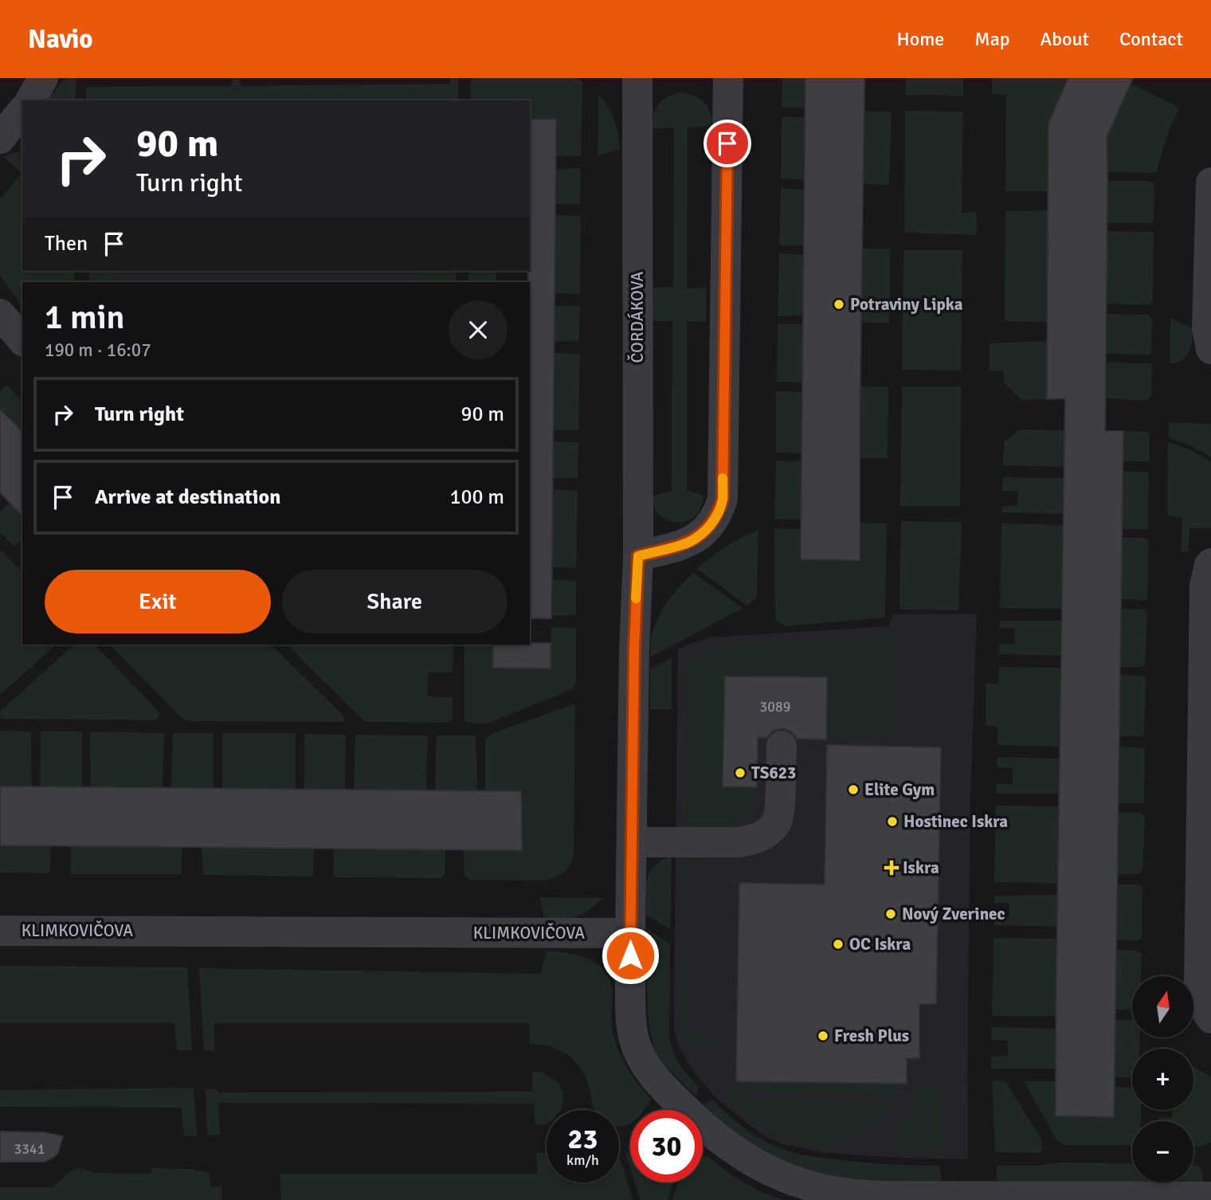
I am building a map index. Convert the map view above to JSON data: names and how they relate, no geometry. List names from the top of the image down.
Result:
{
  "streets": {
    "street": ["ČORDÁKOVA", "KLIMKOVIČOVA"]
  },
  "crossings": [
    ["ČORDÁKOVA", "KLIMKOVIČOVA"]
  ],
  "places": {
    "other": [
      "Potraviny Lipka",
      "TS623",
      "Elite Gym",
      "Hostinec Iskra",
      "Nový Zverinec",
      "OC Iskra",
      "Fresh Plus"
    ],
    "health": ["Iskra"]
  },
  "house_numbers": ["3089", "3341"],
  "north": "top",
  "page": {
    "header": "Navio",
    "nav": [
      "Home",
      "Map",
      "About",
      "Contact"
    ],
    "turn": ["90 m", "Turn right"],
    "then": "Then",
    "heading": ["1 min", "190 m · 16:07"],
    "list": [
      {
        "name": "Turn right",
        "value": "90 m"
      },
      {
        "name": "Arrive at destination",
        "value": "100 m"
      }
    ],
    "buttons": ["Exit", "Share"],
    "map_buttons": ["+", "−"],
    "speed": "23 km/h",
    "limit": "30"
  }
}
